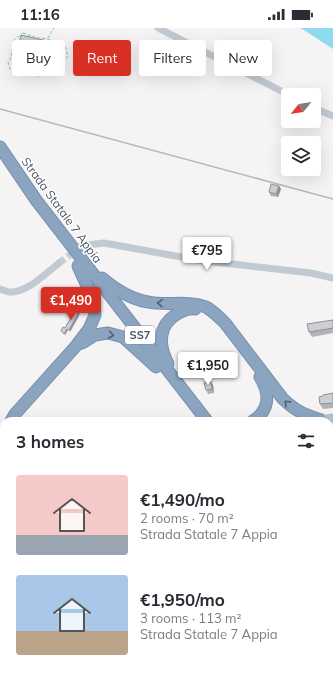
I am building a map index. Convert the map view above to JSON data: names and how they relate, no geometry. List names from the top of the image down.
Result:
{
  "streets": {
    "highway": ["Strada Statale 7 Appia", "SS7"]
  },
  "north": "bottom left",
  "page": {
    "status": "11:16",
    "chip": [
      "Buy",
      "Rent",
      "Filters",
      "New"
    ],
    "price": ["€795", "€1,490", "€1,950"],
    "heading": "3 homes",
    "list": [
      {
        "name": "€1,490/mo",
        "note": "2 rooms · 70 m² · Strada Statale 7 Appia"
      },
      {
        "name": "€1,950/mo",
        "note": "3 rooms · 113 m² · Strada Statale 7 Appia"
      }
    ]
  }
}
